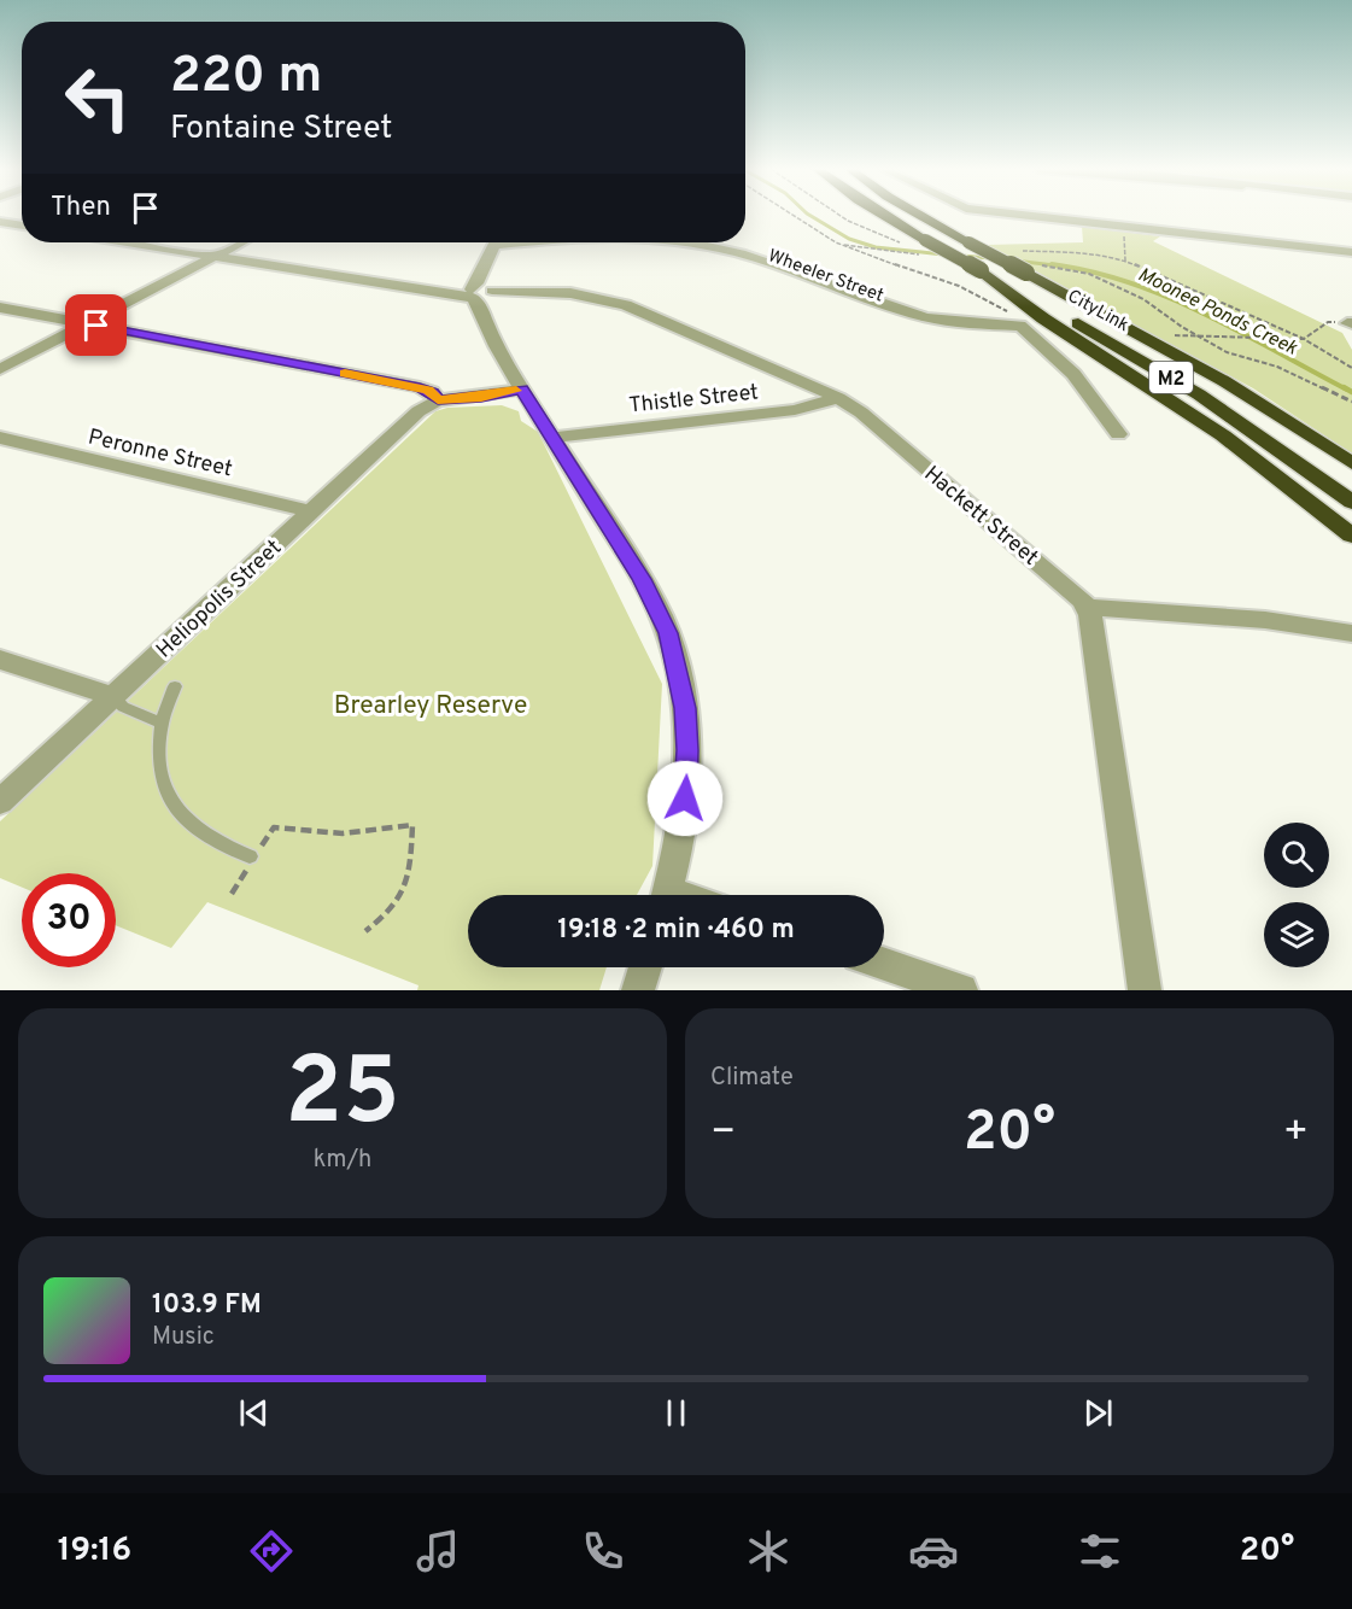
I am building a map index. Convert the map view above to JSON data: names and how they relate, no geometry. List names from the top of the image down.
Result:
{
  "streets": {
    "highway": ["CityLink", "M2"],
    "street": [
      "Wheeler Street",
      "Thistle Street",
      "Peronne Street",
      "Hackett Street",
      "Heliopolis Street"
    ]
  },
  "crossings": [
    ["Thistle Street", "Hackett Street"],
    ["Peronne Street", "Heliopolis Street"]
  ],
  "water": ["Moonee Ponds Creek"],
  "parks": ["Brearley Reserve"],
  "page": {
    "turn": ["220 m", "Fontaine Street"],
    "then": "Then",
    "limit": "30",
    "trip": "19:18 · 2 min · 460 m",
    "tile": [
      ["25", "km/h"],
      "Climate"
    ],
    "heat": ["−", "20°", "+"],
    "song": ["103.9 FM", "Music"],
    "tabs": ["19:16", "20°"]
  }
}
